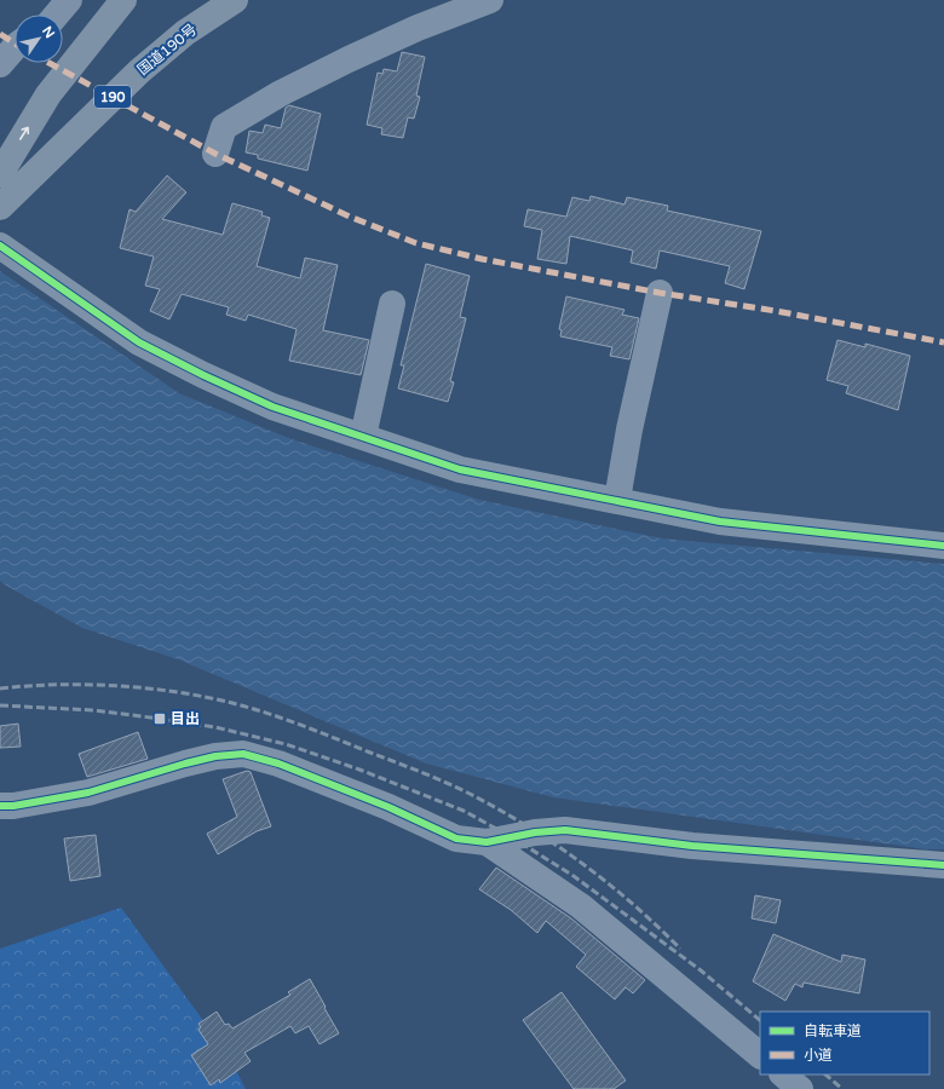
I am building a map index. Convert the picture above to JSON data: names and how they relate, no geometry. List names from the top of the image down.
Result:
{
  "streets": {
    "highway": ["国道190号", "190"]
  },
  "places": {
    "transit": ["目出"]
  },
  "legend": ["自転車道", "小道"],
  "north": "top right"
}
